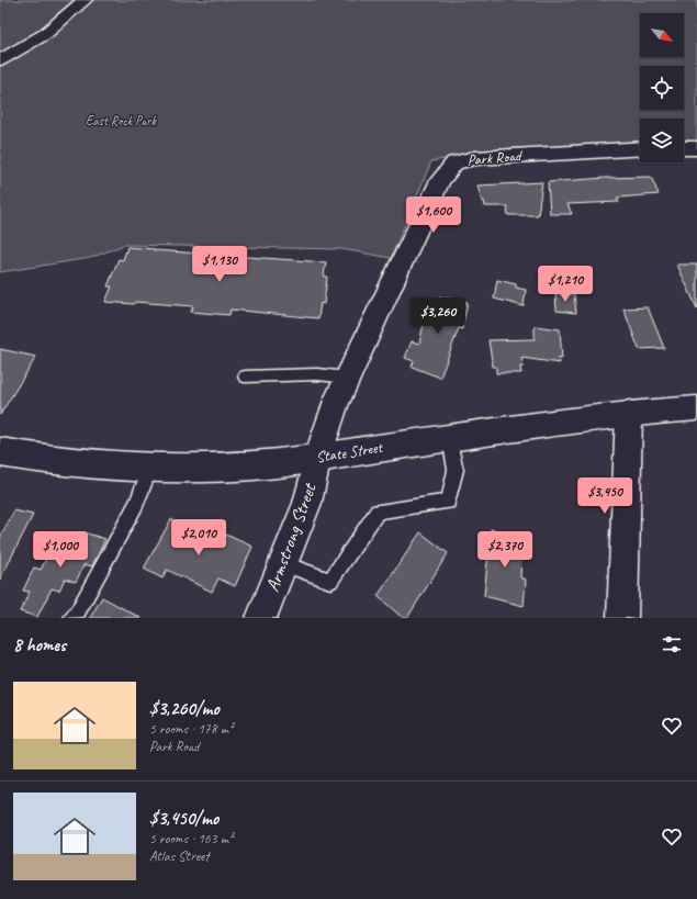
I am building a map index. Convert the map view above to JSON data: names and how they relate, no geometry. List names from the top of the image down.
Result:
{
  "streets": {
    "main road": ["Park Road", "State Street"],
    "street": ["Armstrong Street"]
  },
  "crossings": [
    ["Park Road", "State Street"],
    ["Park Road", "Armstrong Street"],
    ["State Street", "Armstrong Street"]
  ],
  "parks": ["East Rock Park"],
  "north": "bottom right",
  "page": {
    "price": [
      "$1,600",
      "$1,130",
      "$1,210",
      "$3,260",
      "$3,450",
      "$2,010",
      "$1,000",
      "$2,370"
    ],
    "heading": "8 homes",
    "list": [
      {
        "name": "$3,260/mo",
        "note": "5 rooms · 178 m² · Park Road"
      },
      {
        "name": "$3,450/mo",
        "note": "5 rooms · 163 m² · Atlas Street"
      }
    ]
  }
}
